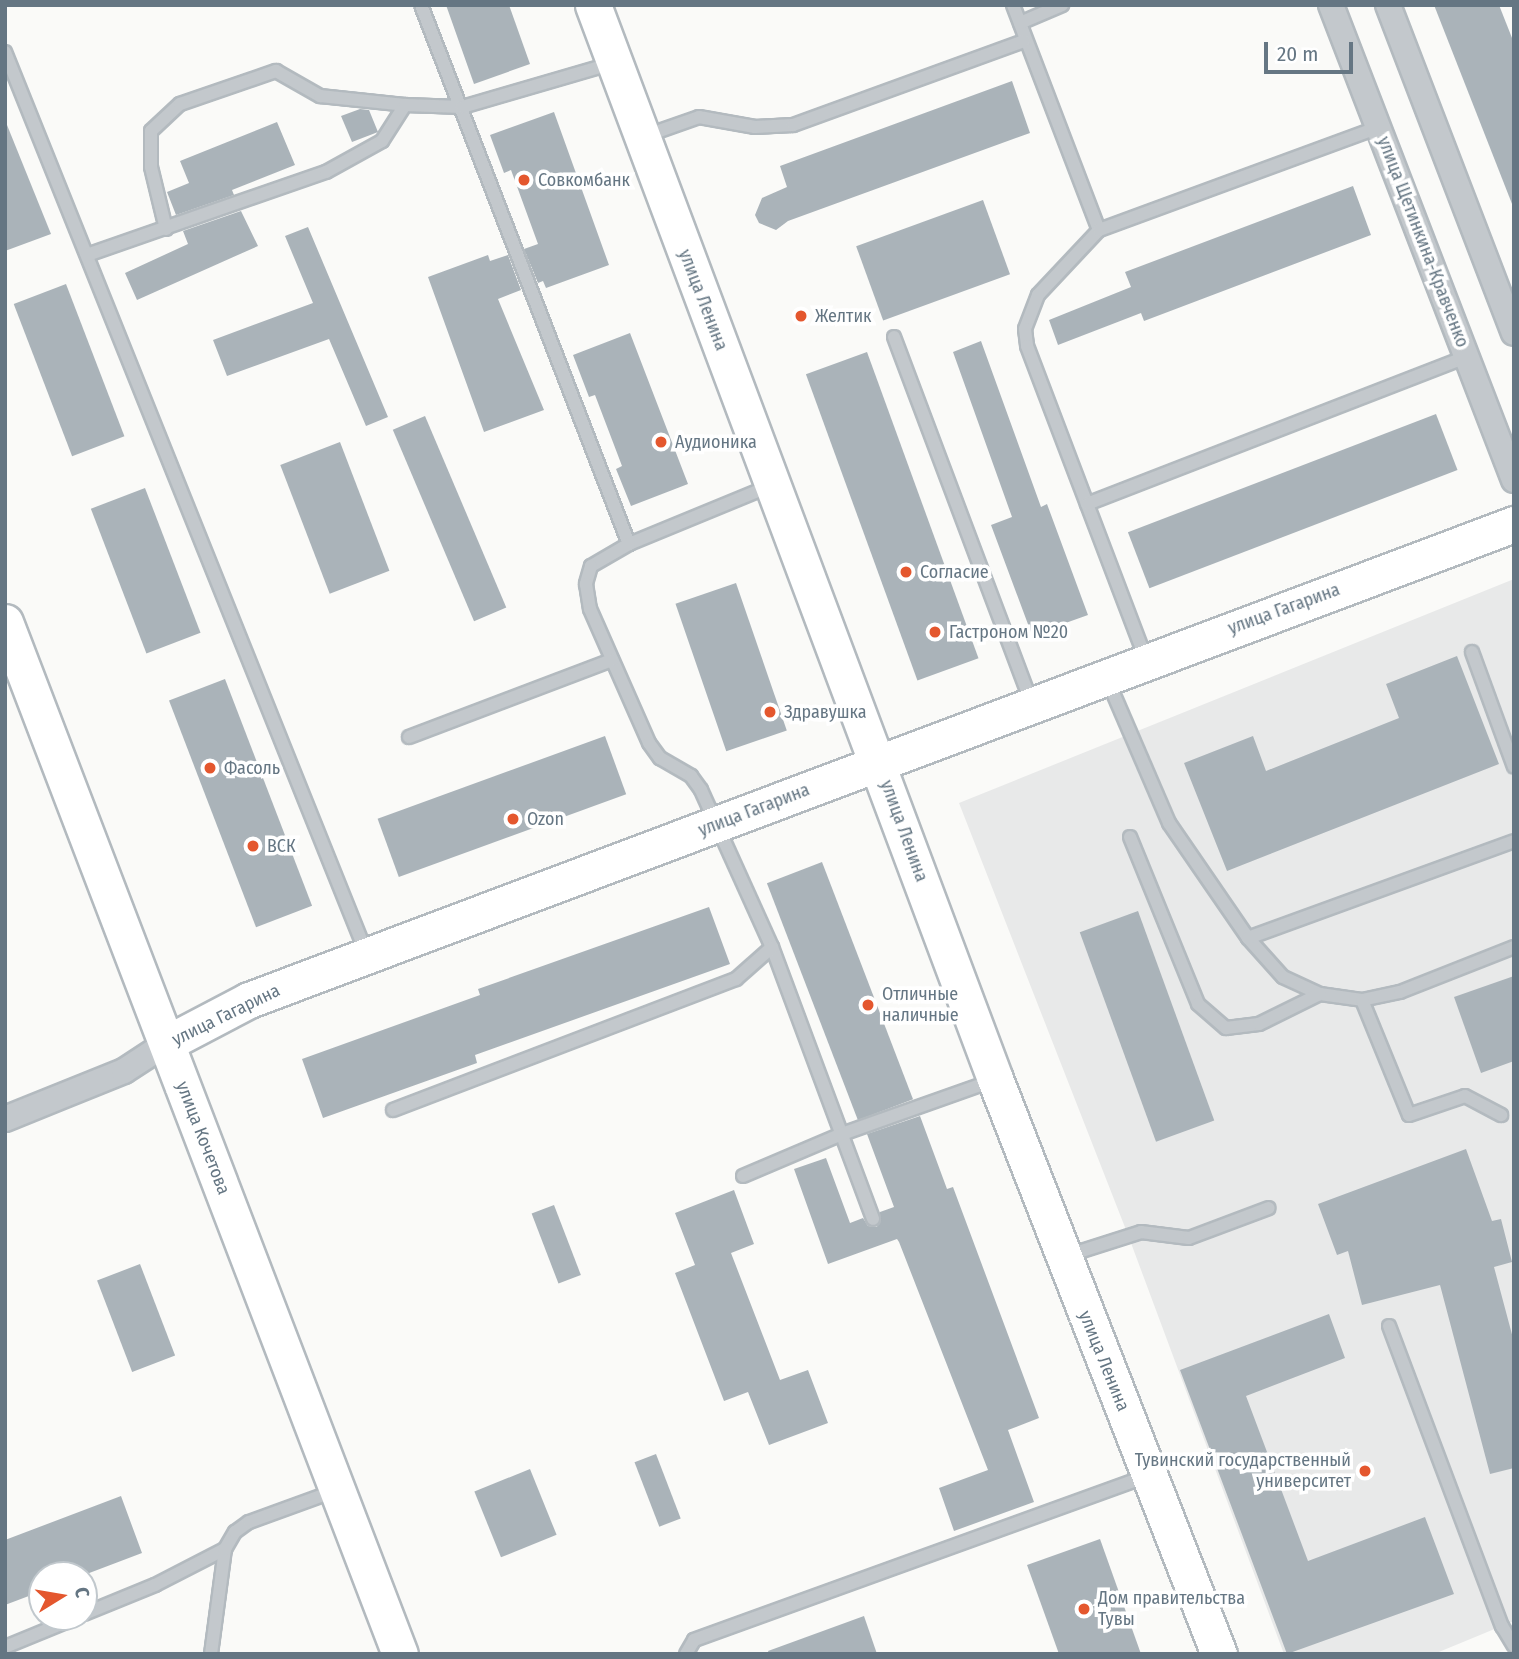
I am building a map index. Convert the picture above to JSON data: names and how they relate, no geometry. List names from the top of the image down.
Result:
{
  "streets": {
    "street": [
      "улица Щетинкина-Кравченко",
      "улица Ленина",
      "улица Гагарина",
      "улица Кочетова"
    ]
  },
  "crossings": [
    ["улица Ленина", "улица Гагарина"],
    ["улица Гагарина", "улица Кочетова"]
  ],
  "places": [
    "Совкомбанк",
    "Желтик",
    "Аудионика",
    "Согласие",
    "Гастроном №20",
    "Здравушка",
    "Фасоль",
    "Ozon",
    "ВСК",
    "Отличные наличные",
    "Тувинский государственный университет",
    "Дом правительства Тувы"
  ],
  "scale_bar": "20 m",
  "north": "right"
}
